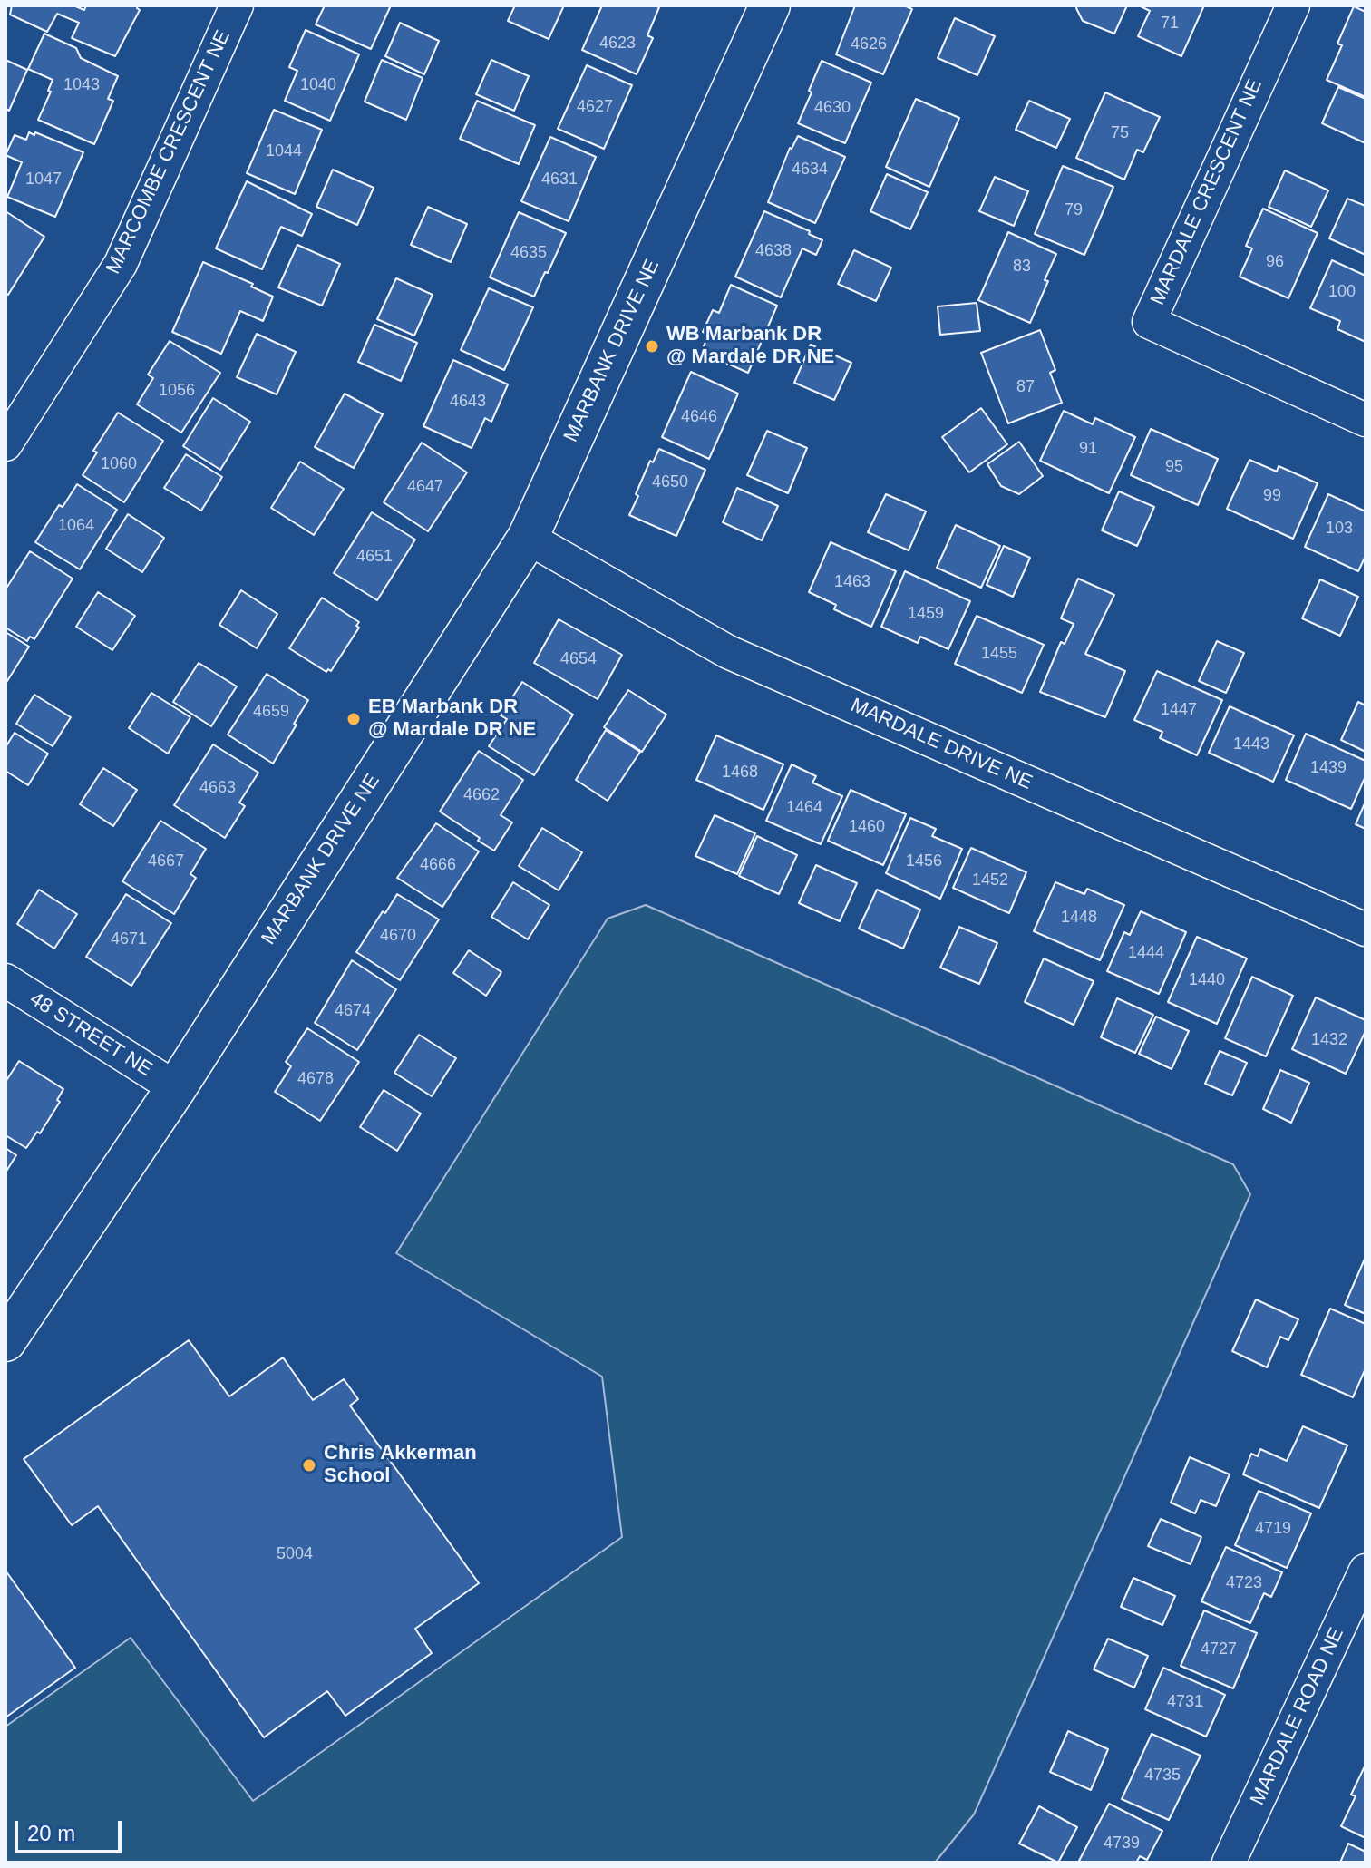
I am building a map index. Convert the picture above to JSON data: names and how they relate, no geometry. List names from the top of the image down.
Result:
{
  "streets": {
    "street": [
      "MARCOMBE CRESCENT NE",
      "MARDALE CRESCENT NE",
      "MARBANK DRIVE NE",
      "MARDALE DRIVE NE",
      "48 STREET NE",
      "MARDALE ROAD NE"
    ]
  },
  "crossings": [
    ["MARBANK DRIVE NE", "MARDALE DRIVE NE"],
    ["MARBANK DRIVE NE", "48 STREET NE"]
  ],
  "places": ["WB Marbank DR @ Mardale DR NE", "EB Marbank DR @ Mardale DR NE", "Chris Akkerman School"],
  "house_numbers": [
    "71",
    "4623",
    "4626",
    "1043",
    "1040",
    "4627",
    "4630",
    "75",
    "1044",
    "4634",
    "1047",
    "4631",
    "79",
    "4638",
    "4635",
    "96",
    "83",
    "100",
    "87",
    "1056",
    "4643",
    "4646",
    "91",
    "1060",
    "95",
    "4650",
    "4647",
    "99",
    "1064",
    "103",
    "4651",
    "1463",
    "1459",
    "1455",
    "4654",
    "1447",
    "4659",
    "1443",
    "1439",
    "1468",
    "4663",
    "4662",
    "1464",
    "1460",
    "4667",
    "1456",
    "4666",
    "1452",
    "1448",
    "4670",
    "4671",
    "1444",
    "1440",
    "4674",
    "1432",
    "4678",
    "4719",
    "5004",
    "4723",
    "4727",
    "4731",
    "4735",
    "4739"
  ],
  "scale_bar": "20 m"
}
